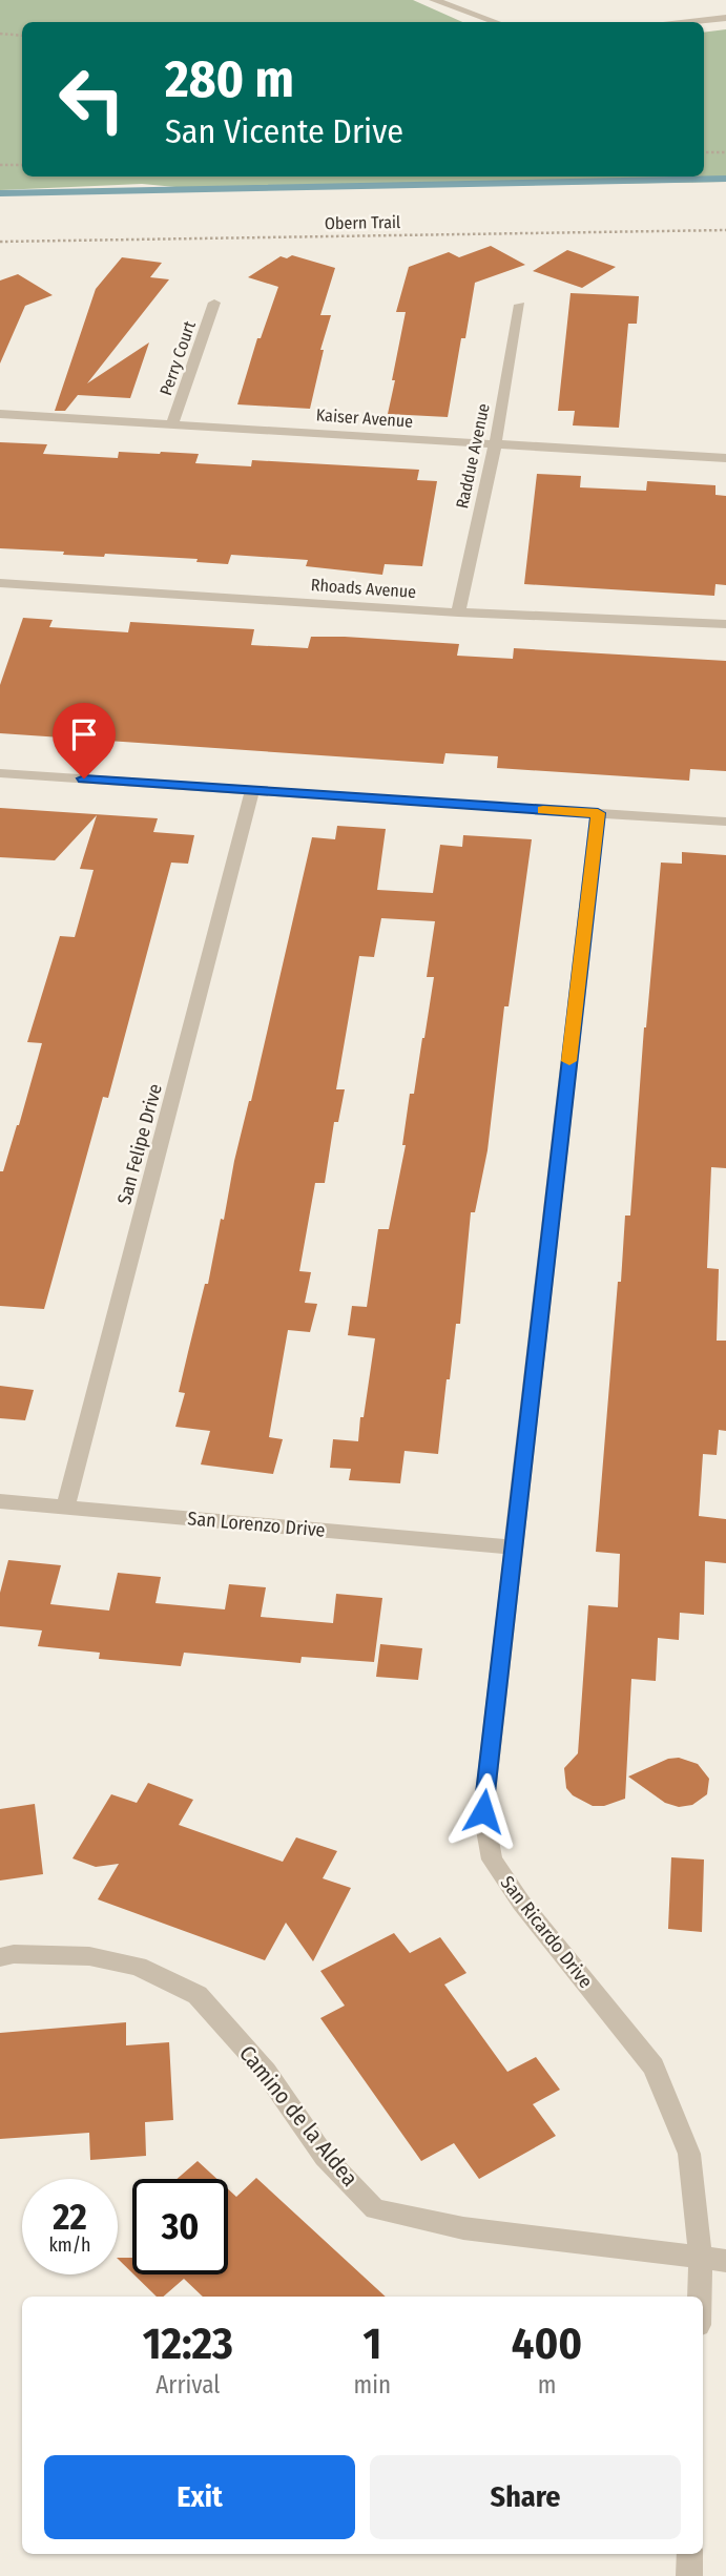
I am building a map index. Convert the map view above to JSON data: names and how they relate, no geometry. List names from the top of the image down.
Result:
{
  "streets": {
    "street": [
      "Perry Court",
      "Kaiser Avenue",
      "Raddue Avenue",
      "Rhoads Avenue",
      "San Felipe Drive",
      "San Lorenzo Drive",
      "San Ricardo Drive",
      "Camino de la Aldea"
    ],
    "path": ["Obern Trail"]
  },
  "crossings": [
    ["Perry Court", "Kaiser Avenue"],
    ["Kaiser Avenue", "Raddue Avenue"],
    ["Raddue Avenue", "Rhoads Avenue"],
    ["San Felipe Drive", "San Lorenzo Drive"],
    ["San Lorenzo Drive", "San Ricardo Drive"],
    ["San Ricardo Drive", "Camino de la Aldea"]
  ],
  "page": {
    "turn": ["280 m", "San Vicente Drive"],
    "speed": "22 km/h",
    "limit": "30",
    "eta": [
      "12:23",
      "Arrival",
      "1",
      "min",
      "400",
      "m"
    ],
    "buttons": ["Exit", "Share"]
  }
}
